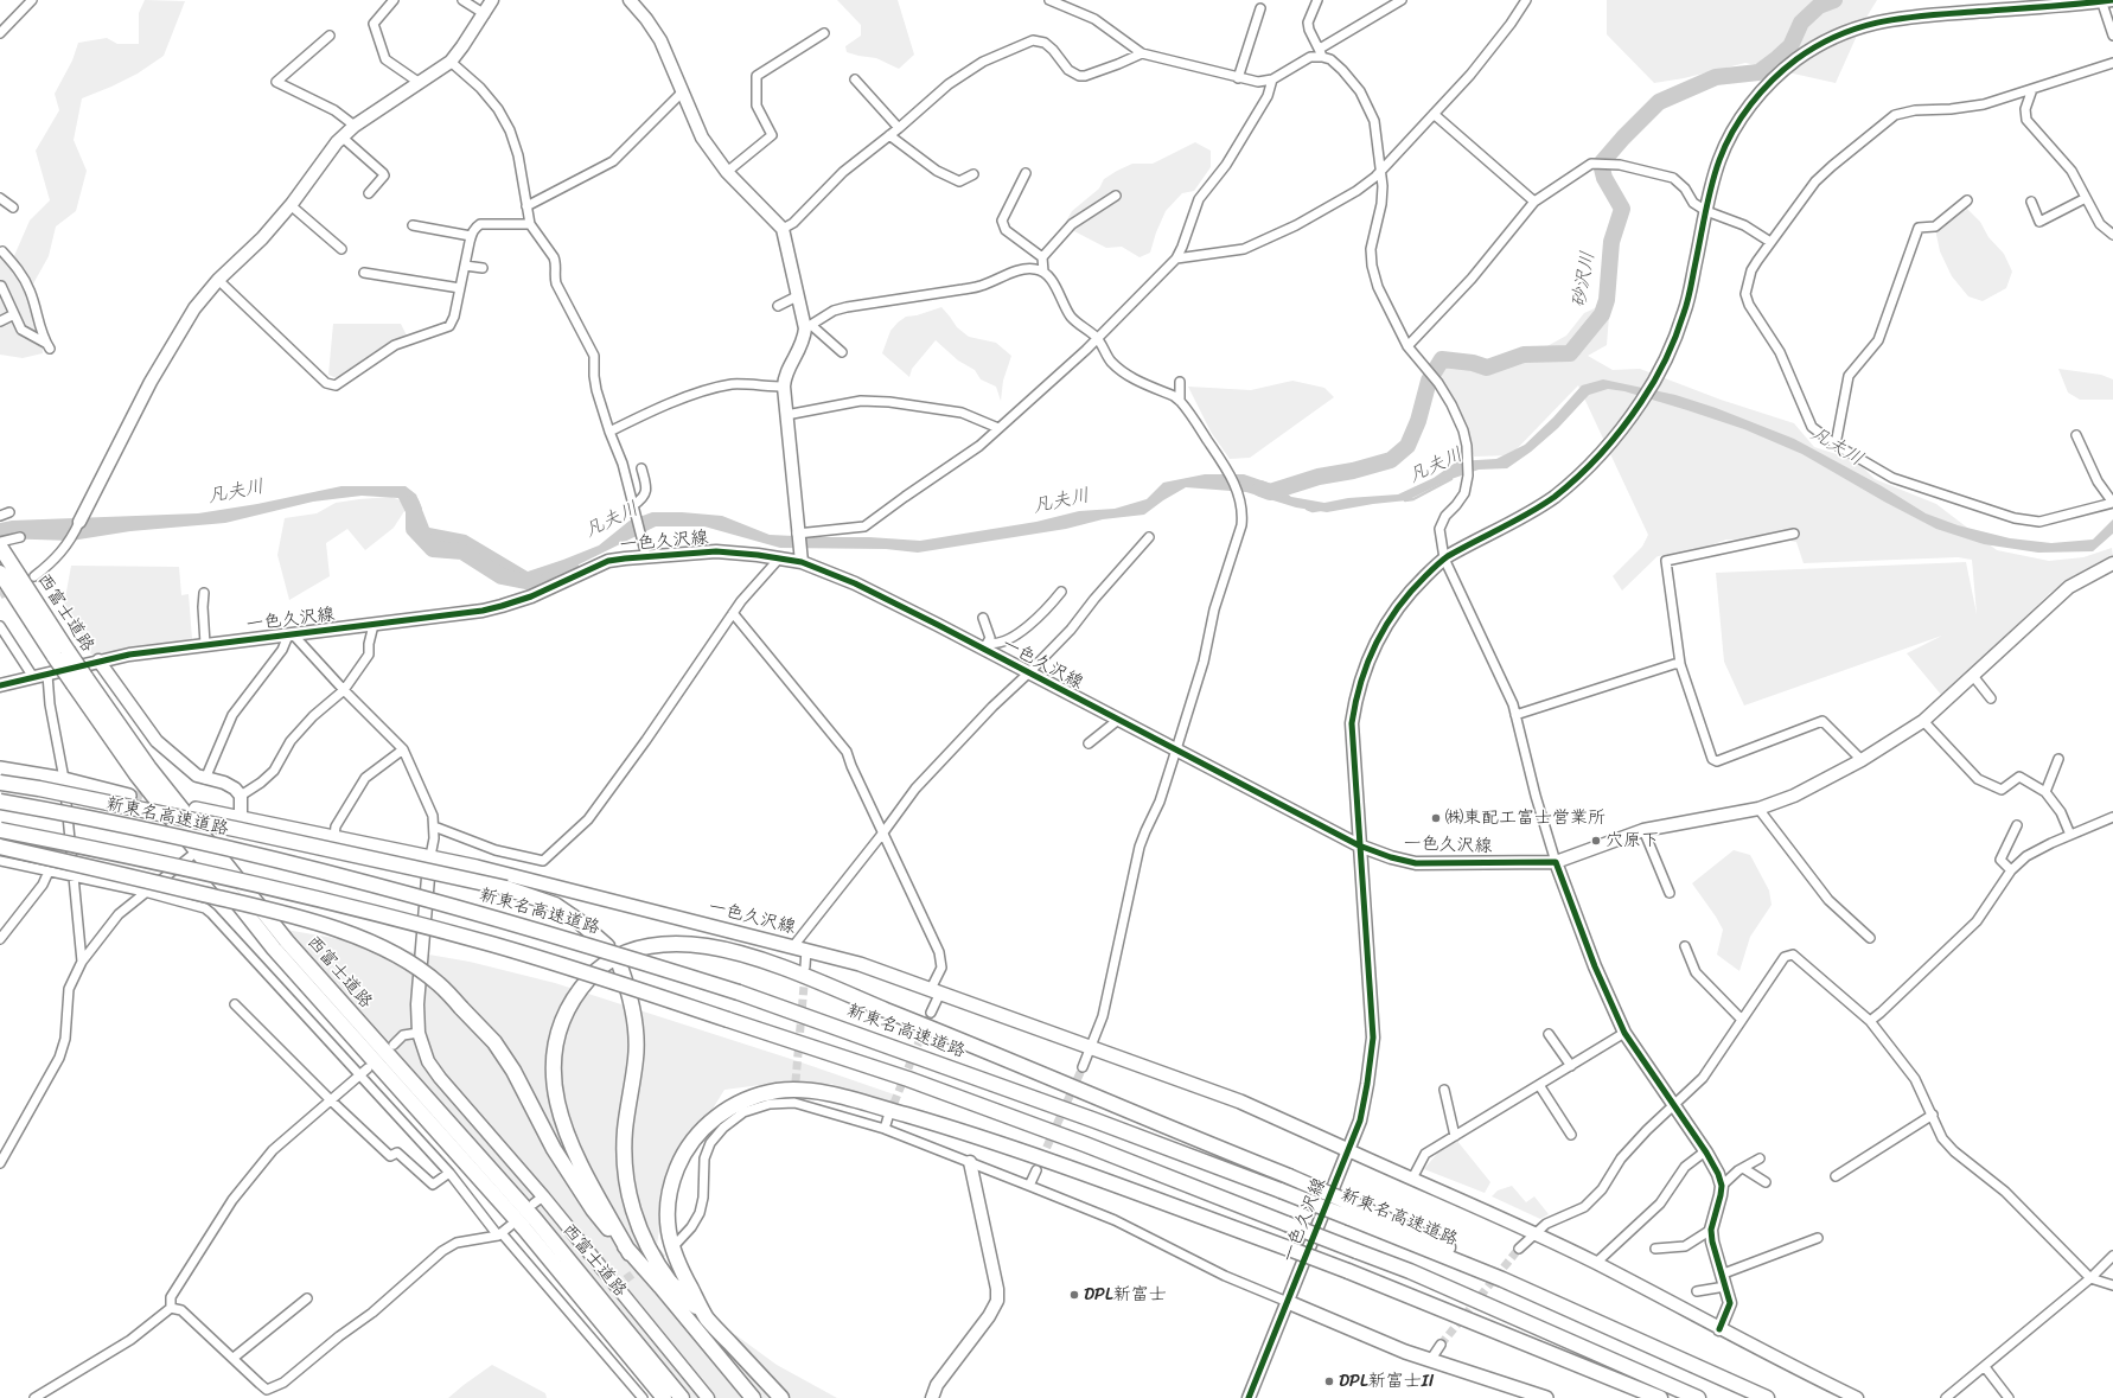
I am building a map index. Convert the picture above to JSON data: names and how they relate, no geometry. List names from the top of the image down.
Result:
{
  "streets": {
    "highway": ["西富士道路", "新東名高速道路"],
    "main road": ["一色久沢線"]
  },
  "water": ["砂沢川", "凡夫川"],
  "places": [
    "㈱東配工富士営業所",
    "穴原下",
    "DPL新富士",
    "DPL新富士II"
  ]
}
